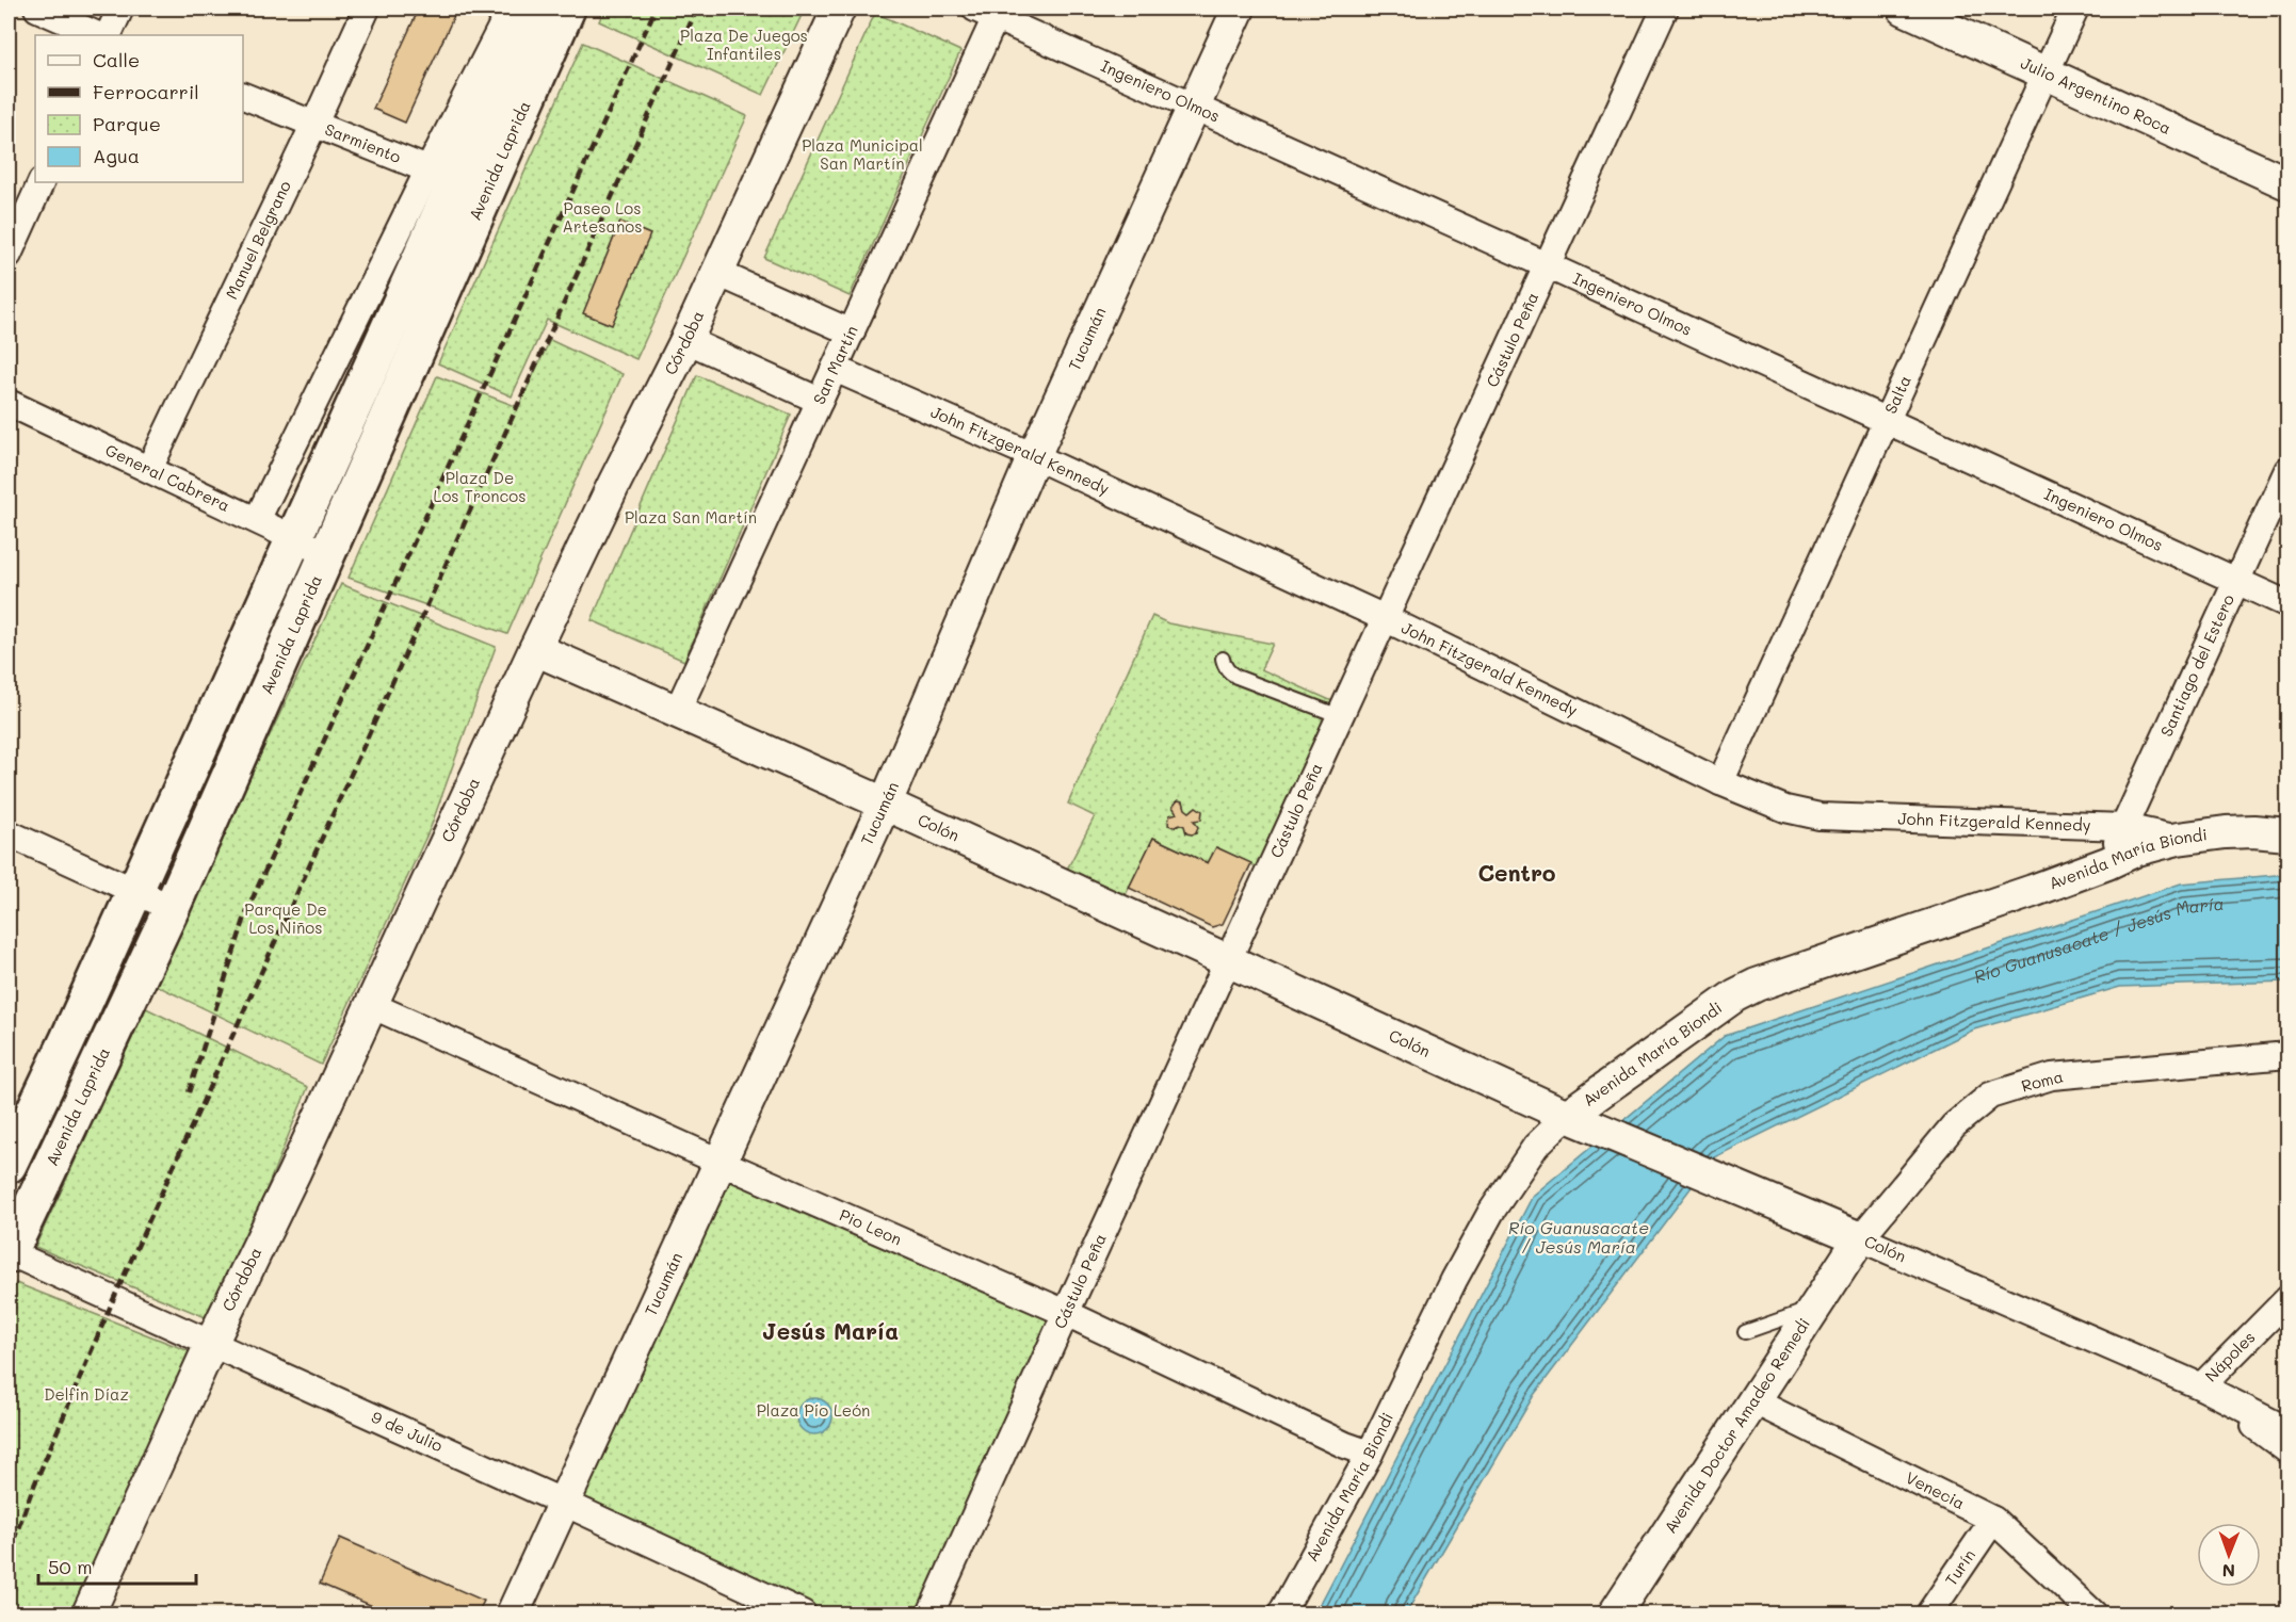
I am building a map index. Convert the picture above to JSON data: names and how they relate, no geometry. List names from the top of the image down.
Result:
{
  "streets": {
    "main road": ["Avenida Laprida"],
    "street": [
      "Ingeniero Olmos",
      "Julio Argentino Roca",
      "Sarmiento",
      "Manuel Belgrano",
      "Tucumán",
      "Cástulo Peña",
      "Córdoba",
      "San Martín",
      "Salta",
      "John Fitzgerald Kennedy",
      "General Cabrera",
      "Santiago del Estero",
      "Colón",
      "Avenida María Biondi",
      "Roma",
      "Pio Leon",
      "Nápoles",
      "Avenida Doctor Amadeo Remedi",
      "9 de Julio",
      "Venecia",
      "Turín"
    ]
  },
  "crossings": [
    ["Ingeniero Olmos", "Tucumán"],
    ["Ingeniero Olmos", "Cástulo Peña"],
    ["Ingeniero Olmos", "San Martín"],
    ["Ingeniero Olmos", "Salta"],
    ["Ingeniero Olmos", "Santiago del Estero"],
    ["Julio Argentino Roca", "Salta"],
    ["Sarmiento", "Avenida Laprida"],
    ["Sarmiento", "Manuel Belgrano"],
    ["Avenida Laprida", "General Cabrera"],
    ["Avenida Laprida", "9 de Julio"],
    ["Manuel Belgrano", "General Cabrera"],
    ["Tucumán", "John Fitzgerald Kennedy"],
    ["Tucumán", "Colón"],
    ["Tucumán", "Pio Leon"],
    ["Tucumán", "9 de Julio"],
    ["Cástulo Peña", "John Fitzgerald Kennedy"],
    ["Cástulo Peña", "Colón"],
    ["Cástulo Peña", "Pio Leon"],
    ["Córdoba", "Colón"],
    ["Córdoba", "Pio Leon"],
    ["Córdoba", "9 de Julio"],
    ["San Martín", "John Fitzgerald Kennedy"],
    ["San Martín", "Colón"],
    ["Salta", "John Fitzgerald Kennedy"],
    ["John Fitzgerald Kennedy", "Santiago del Estero"],
    ["John Fitzgerald Kennedy", "Avenida María Biondi"],
    ["Santiago del Estero", "Avenida María Biondi"],
    ["Colón", "Avenida María Biondi"],
    ["Colón", "Roma"],
    ["Colón", "Nápoles"],
    ["Colón", "Avenida Doctor Amadeo Remedi"],
    ["Avenida María Biondi", "Pio Leon"],
    ["Roma", "Avenida Doctor Amadeo Remedi"],
    ["Avenida Doctor Amadeo Remedi", "Venecia"],
    ["Venecia", "Turín"]
  ],
  "districts": ["Centro", "Jesús María"],
  "water": ["Río Guanusacate / Jesús María"],
  "parks": [
    "Plaza De Juegos Infantiles",
    "Plaza Municipal San Martín",
    "Paseo Los Artesanos",
    "Plaza De Los Troncos",
    "Plaza San Martín",
    "Parque De Los Niños",
    "Delfin Díaz",
    "Plaza Pío León"
  ],
  "legend": [
    "Calle",
    "Ferrocarril",
    "Parque",
    "Agua"
  ],
  "scale_bar": "50 m",
  "north": "bottom"
}
